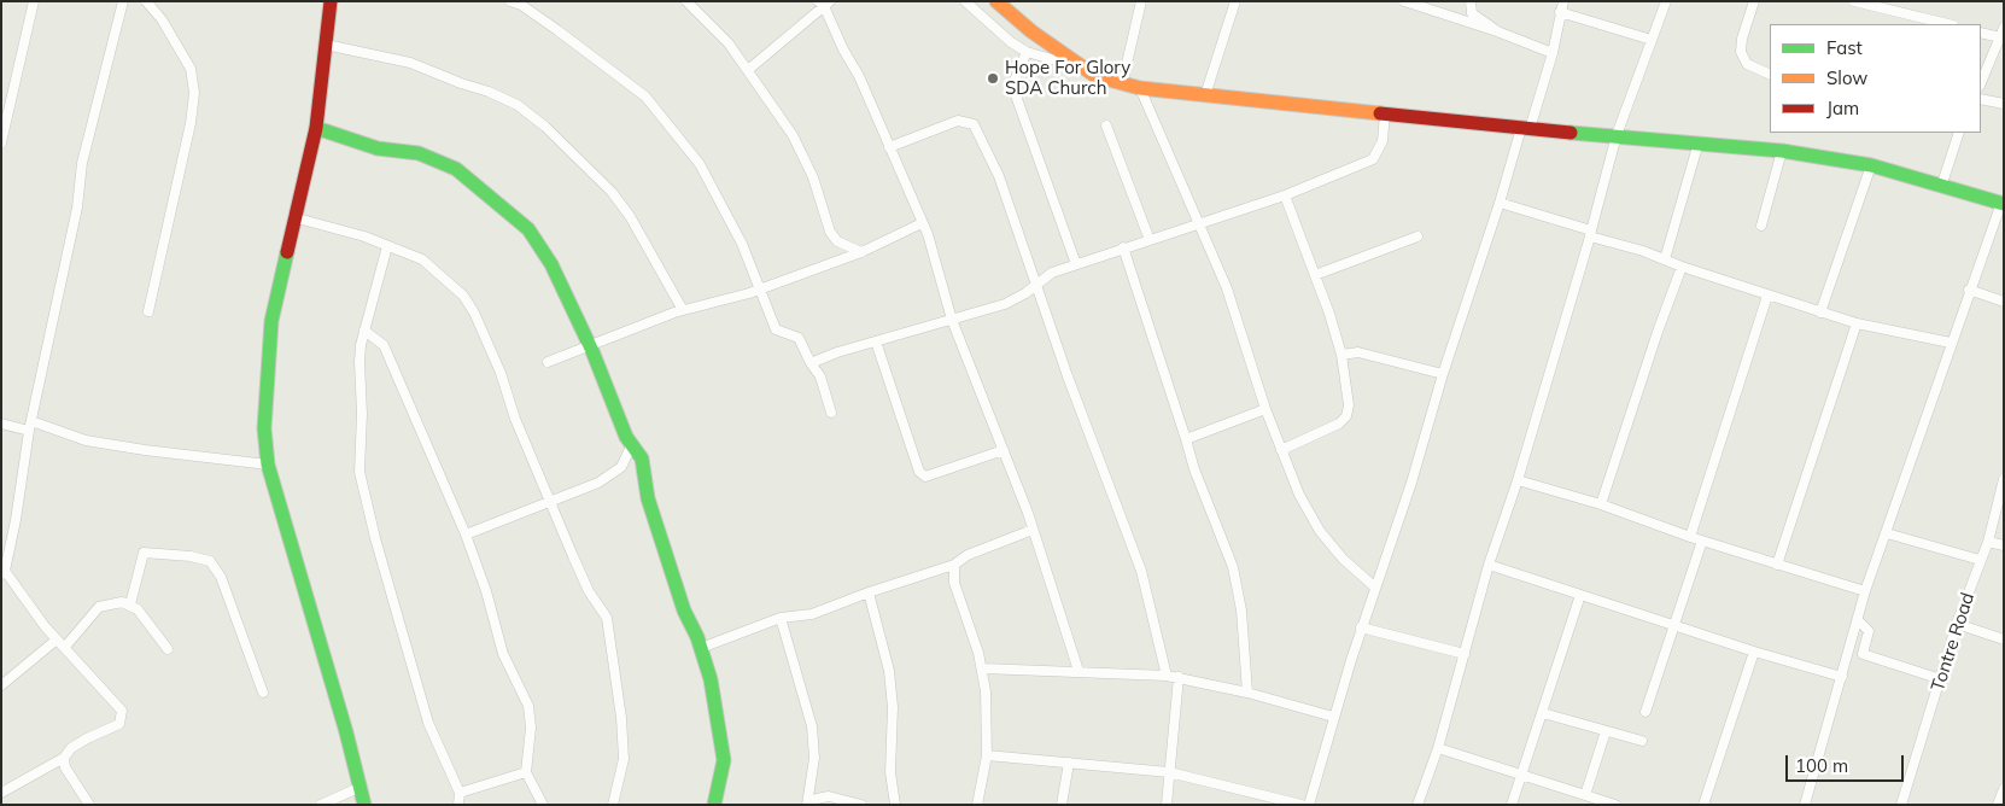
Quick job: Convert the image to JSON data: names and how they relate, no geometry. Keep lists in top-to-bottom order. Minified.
{"streets":{"street":["Tontre Road"]},"places":["Hope For Glory SDA Church"],"legend":["Fast","Slow","Jam"],"scale_bar":"100 m"}
